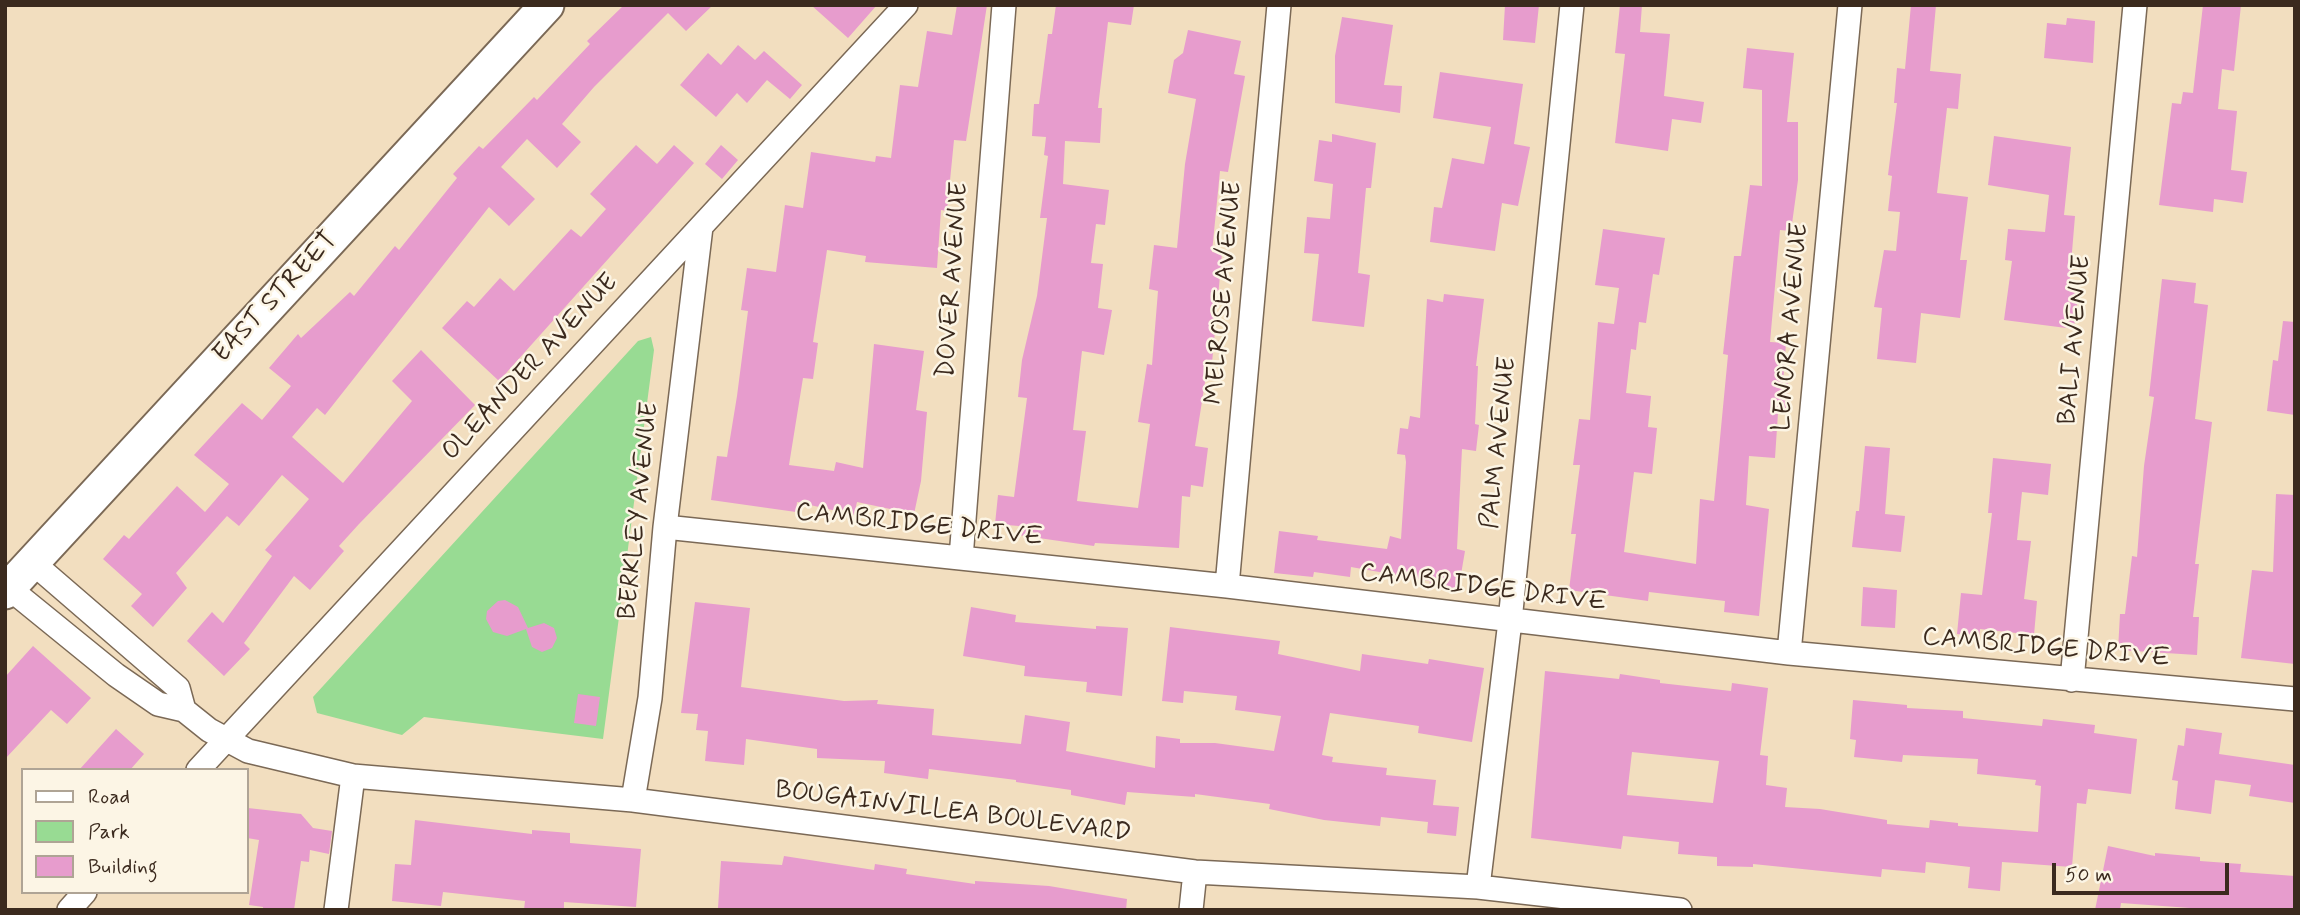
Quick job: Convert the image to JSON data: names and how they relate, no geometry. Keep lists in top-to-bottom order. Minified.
{"streets":{"main road":["EAST STREET"],"street":["DOVER AVENUE","MELROSE AVENUE","LENORA AVENUE","BALI AVENUE","OLEANDER AVENUE","PALM AVENUE","BERKLEY AVENUE","CAMBRIDGE DRIVE","BOUGAINVILLEA BOULEVARD"]},"crossings":[["DOVER AVENUE","CAMBRIDGE DRIVE"],["MELROSE AVENUE","CAMBRIDGE DRIVE"],["LENORA AVENUE","CAMBRIDGE DRIVE"],["BALI AVENUE","CAMBRIDGE DRIVE"],["OLEANDER AVENUE","BERKLEY AVENUE"],["OLEANDER AVENUE","BOUGAINVILLEA BOULEVARD"],["PALM AVENUE","CAMBRIDGE DRIVE"],["PALM AVENUE","BOUGAINVILLEA BOULEVARD"],["BERKLEY AVENUE","CAMBRIDGE DRIVE"],["BERKLEY AVENUE","BOUGAINVILLEA BOULEVARD"]],"legend":["Road","Park","Building"],"scale_bar":"50 m"}
